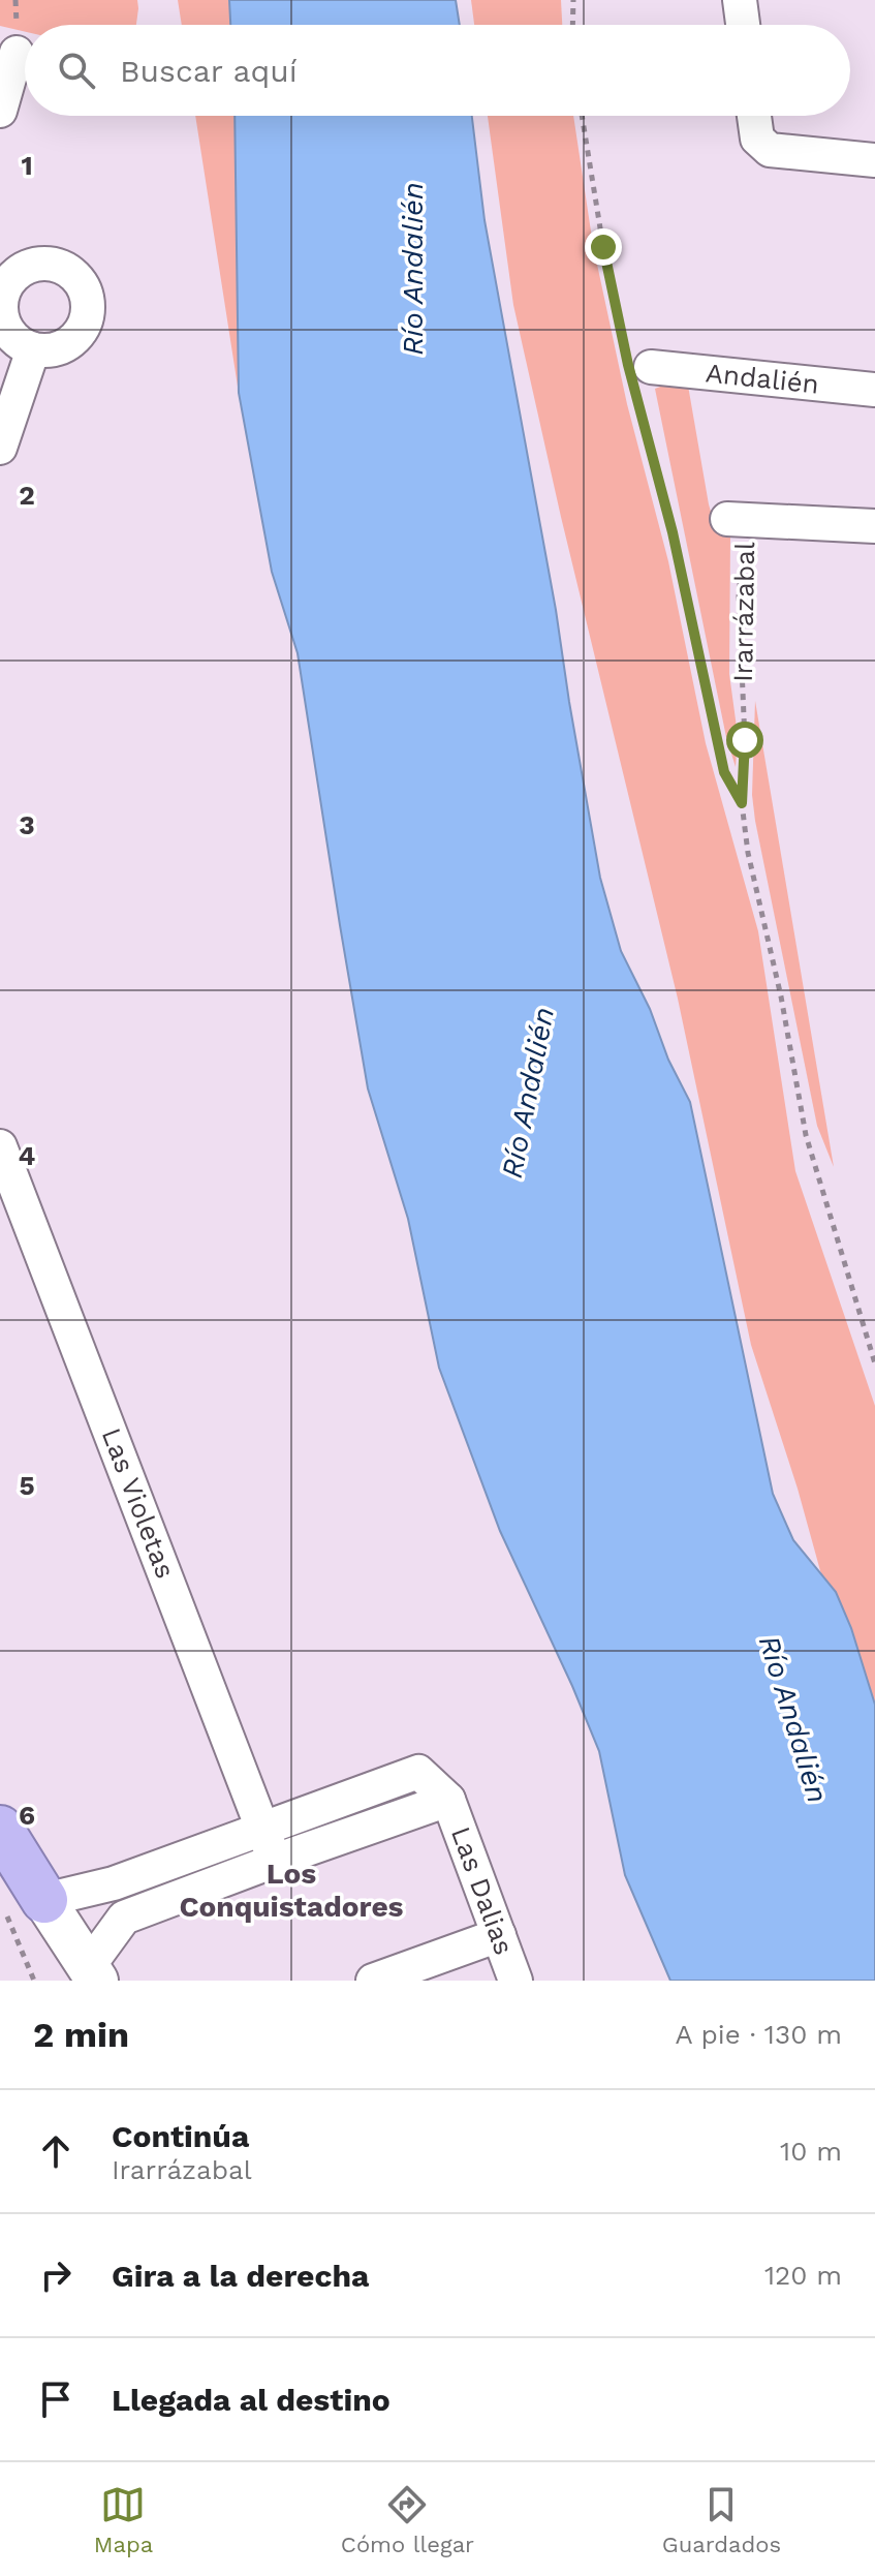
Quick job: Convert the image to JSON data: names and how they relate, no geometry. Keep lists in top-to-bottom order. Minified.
{"streets":{"street":["Andalién","Las Violetas","Las Dalias"],"path":["Irarrázabal"]},"districts":["Los Conquistadores"],"water":["Río Andalién"],"page":{"search":"Buscar aquí","heading":["2 min","A pie · 130 m"],"list":[["Continúa","Irarrázabal","10 m"],["Gira a la derecha","120 m"],"Llegada al destino"],"nav":["Mapa","Cómo llegar","Guardados"]},"grid":{"rows":["1","2","3","4","5","6"]}}
